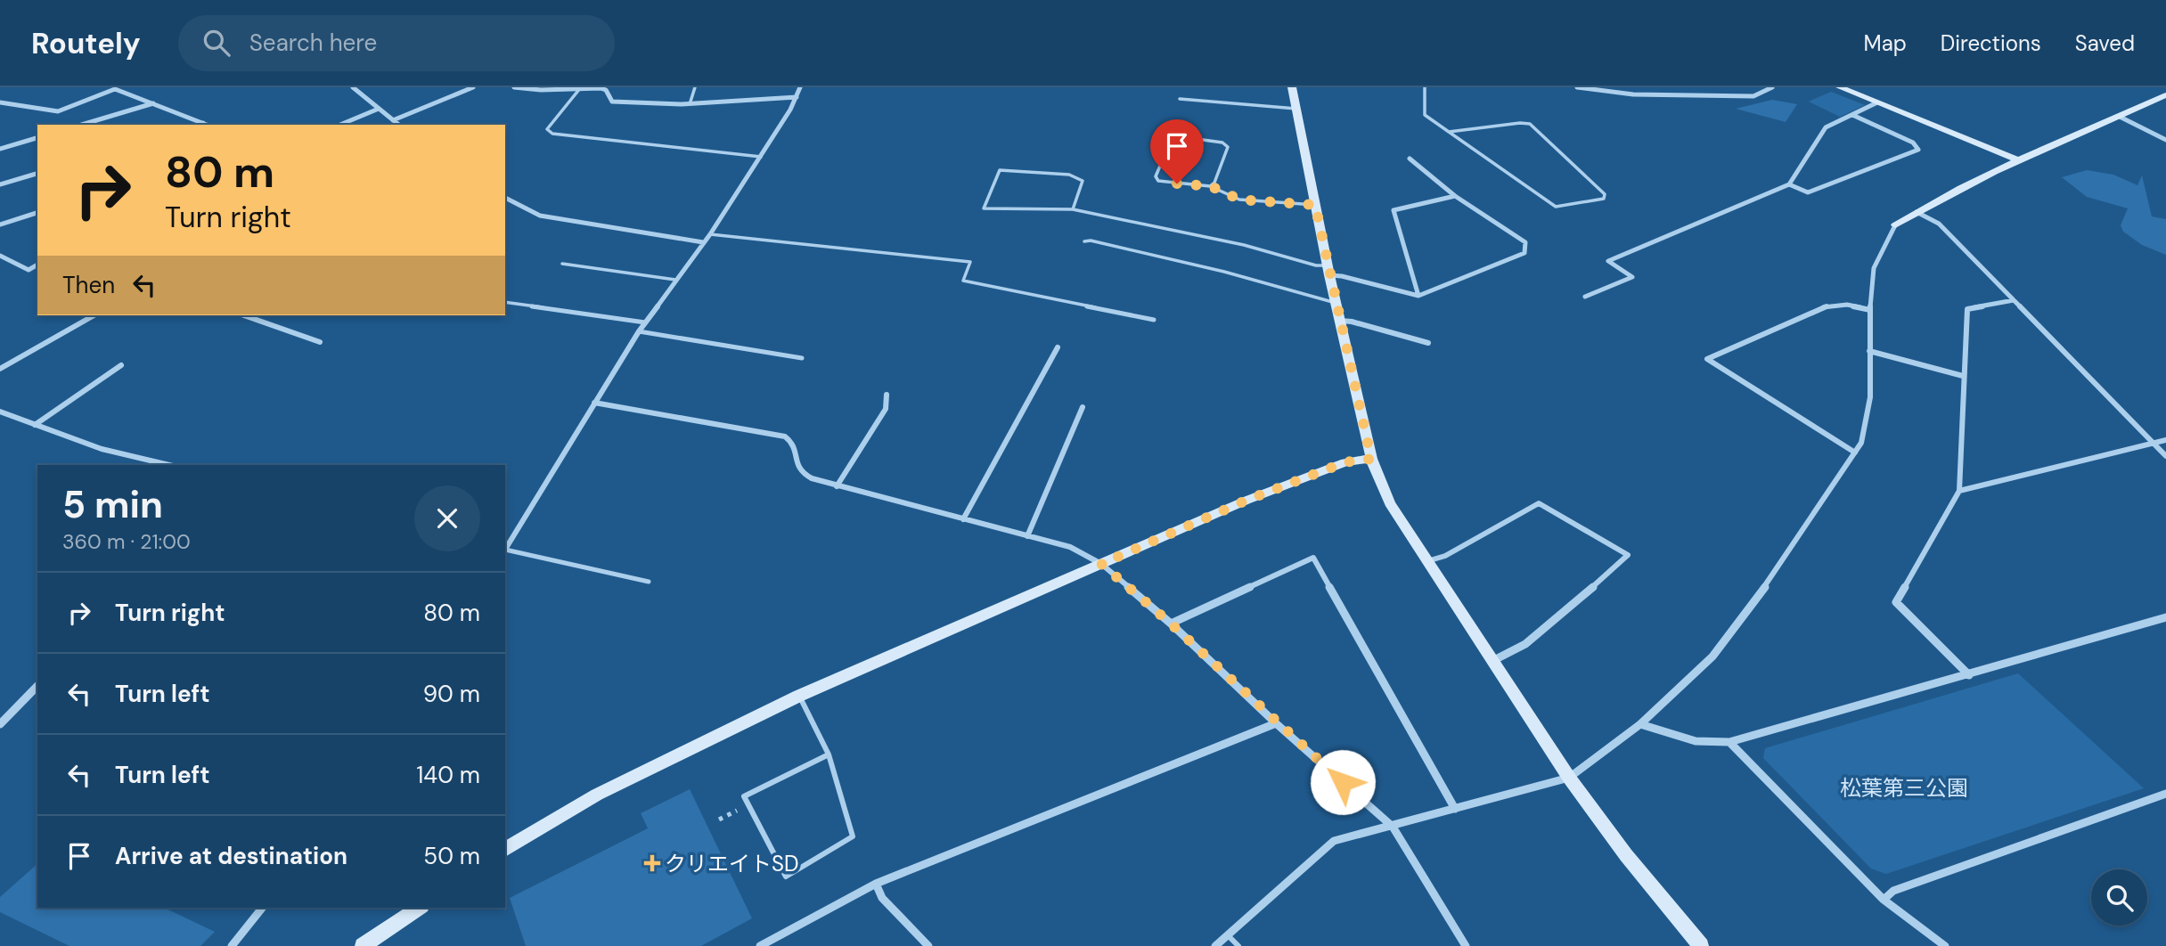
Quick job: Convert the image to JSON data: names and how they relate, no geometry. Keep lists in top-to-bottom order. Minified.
{"parks":["松葉第三公園"],"places":{"health":["クリエイトSD"]},"page":{"header":"Routely","search":"Search here","nav":["Map","Directions","Saved"],"turn":["80 m","Turn right"],"then":"Then","heading":["5 min","360 m · 21:00"],"list":[{"name":"Turn right","value":"80 m"},{"name":"Turn left","value":"90 m"},{"name":"Turn left","value":"140 m"},{"name":"Arrive at destination","value":"50 m"}]}}
